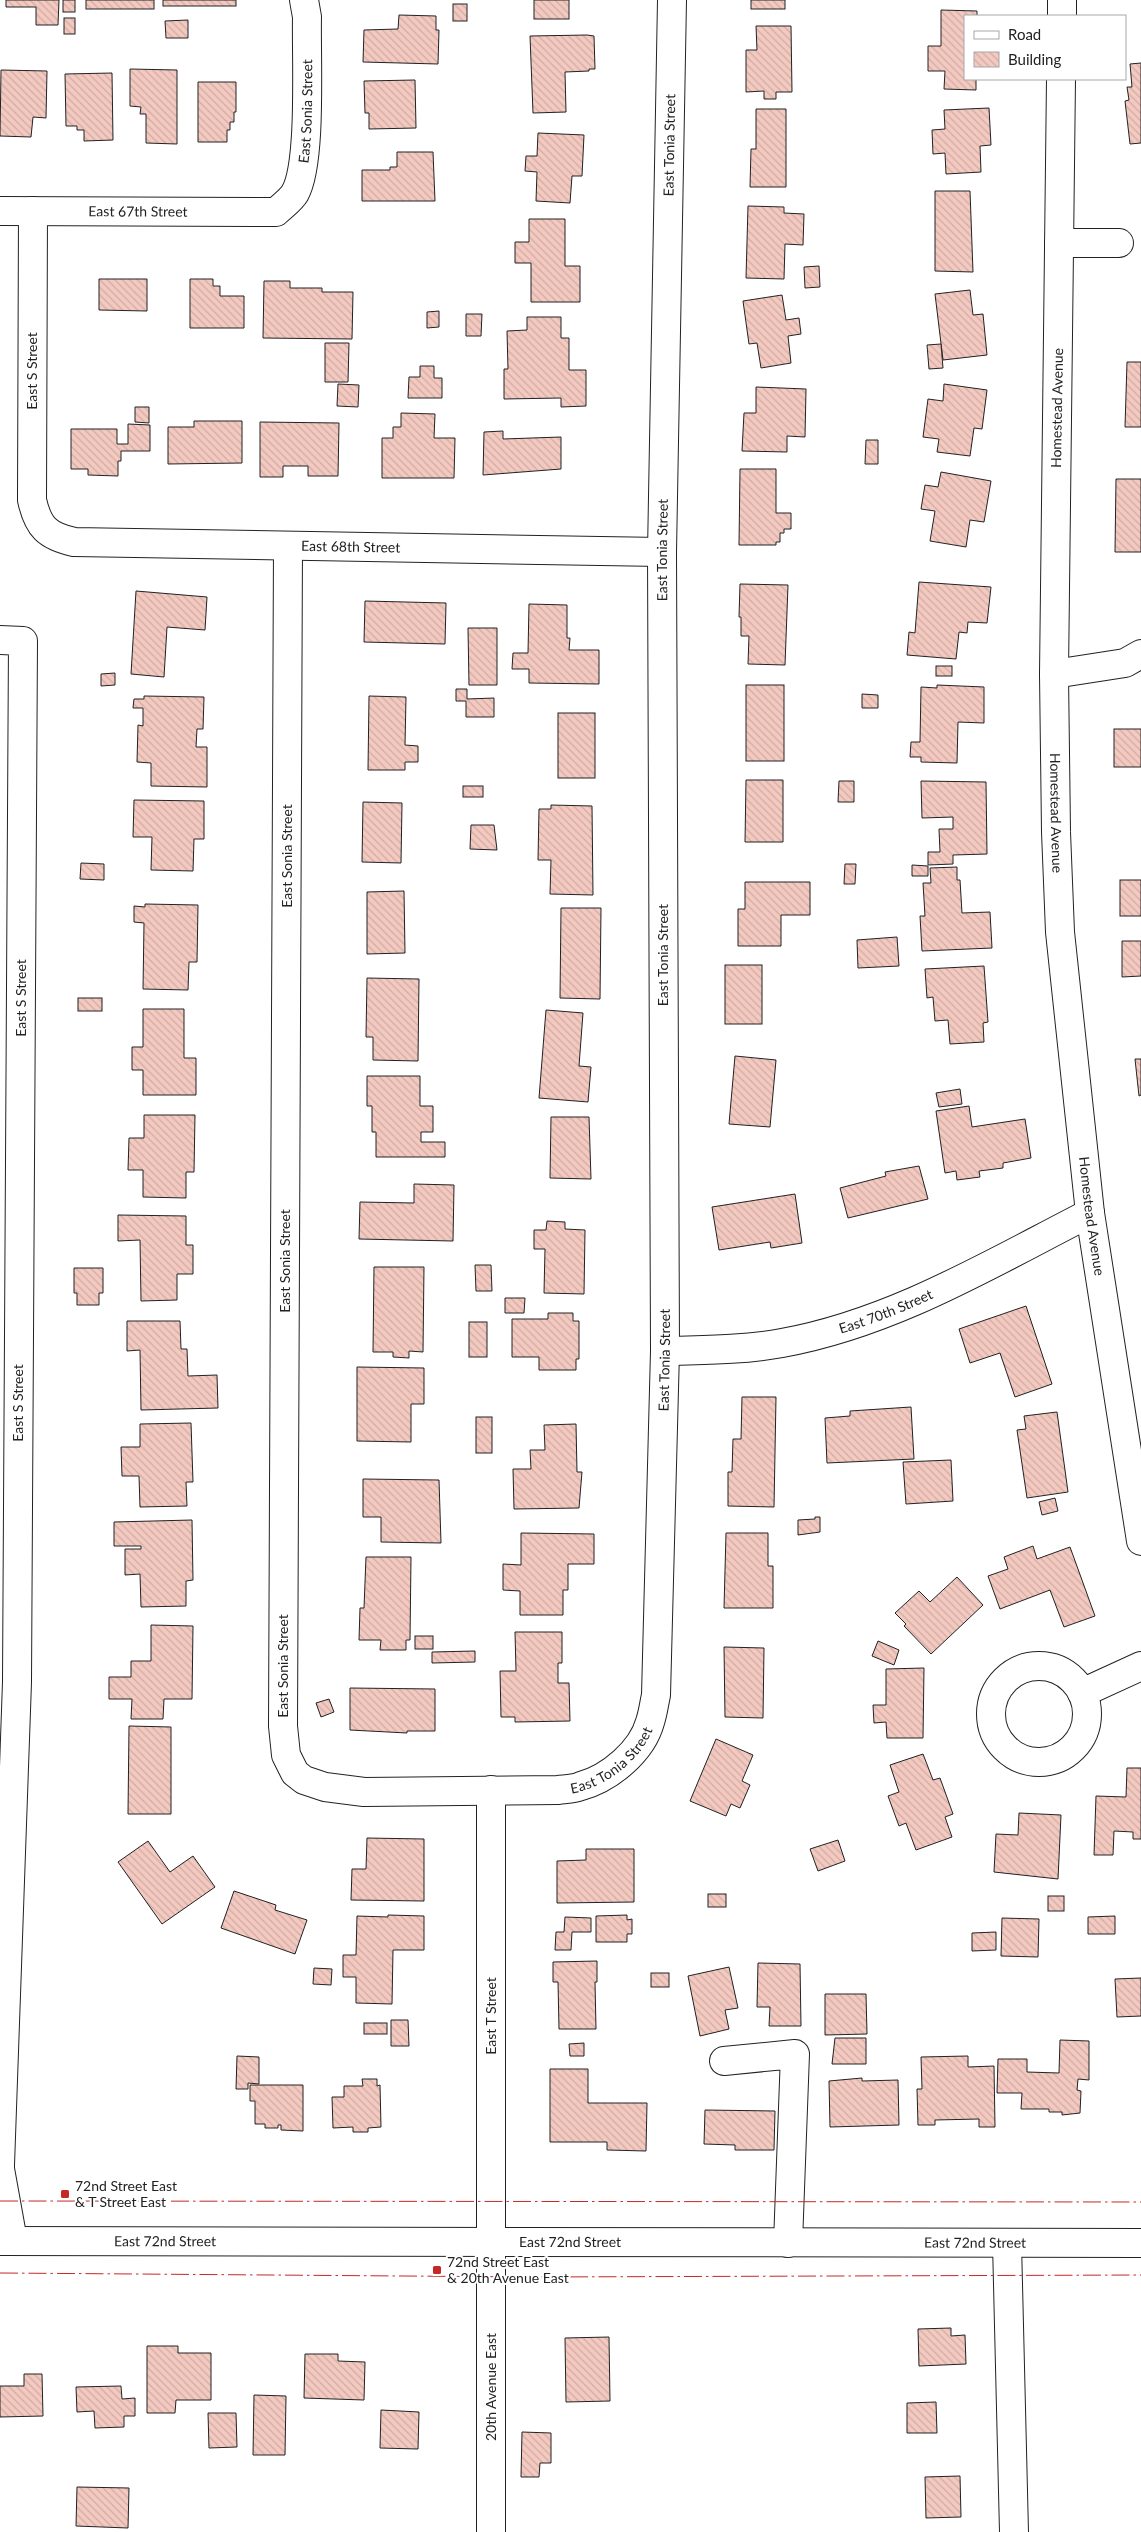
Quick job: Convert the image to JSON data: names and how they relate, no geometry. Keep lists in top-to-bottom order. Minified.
{"streets":{"street":["East Sonia Street","East Tonia Street","East 67th Street","East S Street","Homestead Avenue","East 68th Street","East 70th Street","East T Street","East 72nd Street","20th Avenue East"]},"crossings":[["East Sonia Street","East Tonia Street"],["East Sonia Street","East 67th Street"],["East Sonia Street","East 68th Street"],["East Sonia Street","East T Street"],["East Tonia Street","East 68th Street"],["East Tonia Street","East 70th Street"],["East Tonia Street","East T Street"],["East 67th Street","East S Street"],["East S Street","East 68th Street"],["Homestead Avenue","East 70th Street"],["East T Street","East 72nd Street"],["East T Street","20th Avenue East"],["East 72nd Street","20th Avenue East"]],"places":{"transit":["72nd Street East & T Street East","72nd Street East & 20th Avenue East"]},"legend":["Road","Building"]}
